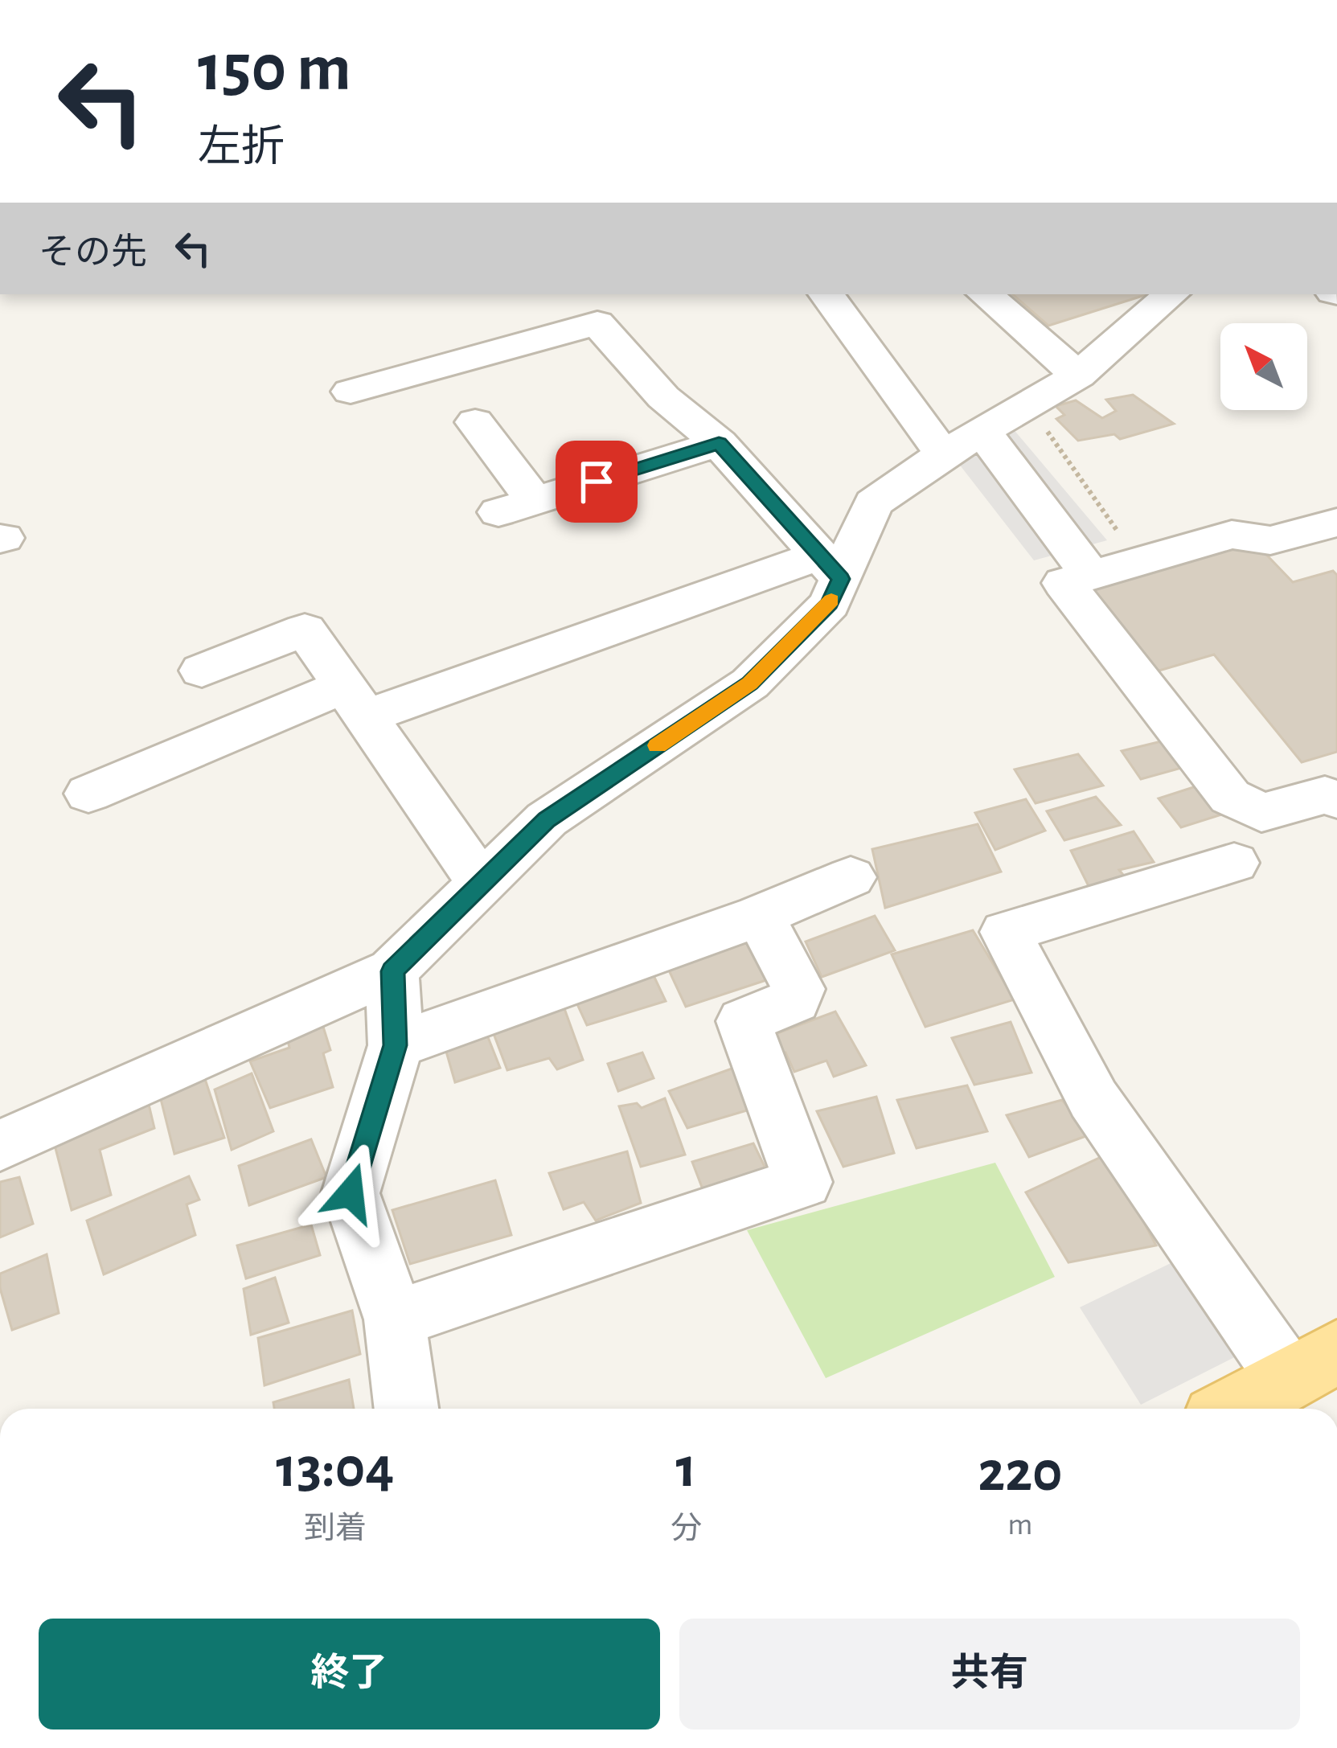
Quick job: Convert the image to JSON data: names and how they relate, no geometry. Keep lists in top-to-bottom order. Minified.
{"north":"top left","page":{"turn":["150 m","左折"],"then":"その先","eta":["13:04","到着","1","分","220","m"],"buttons":["終了","共有"]}}
